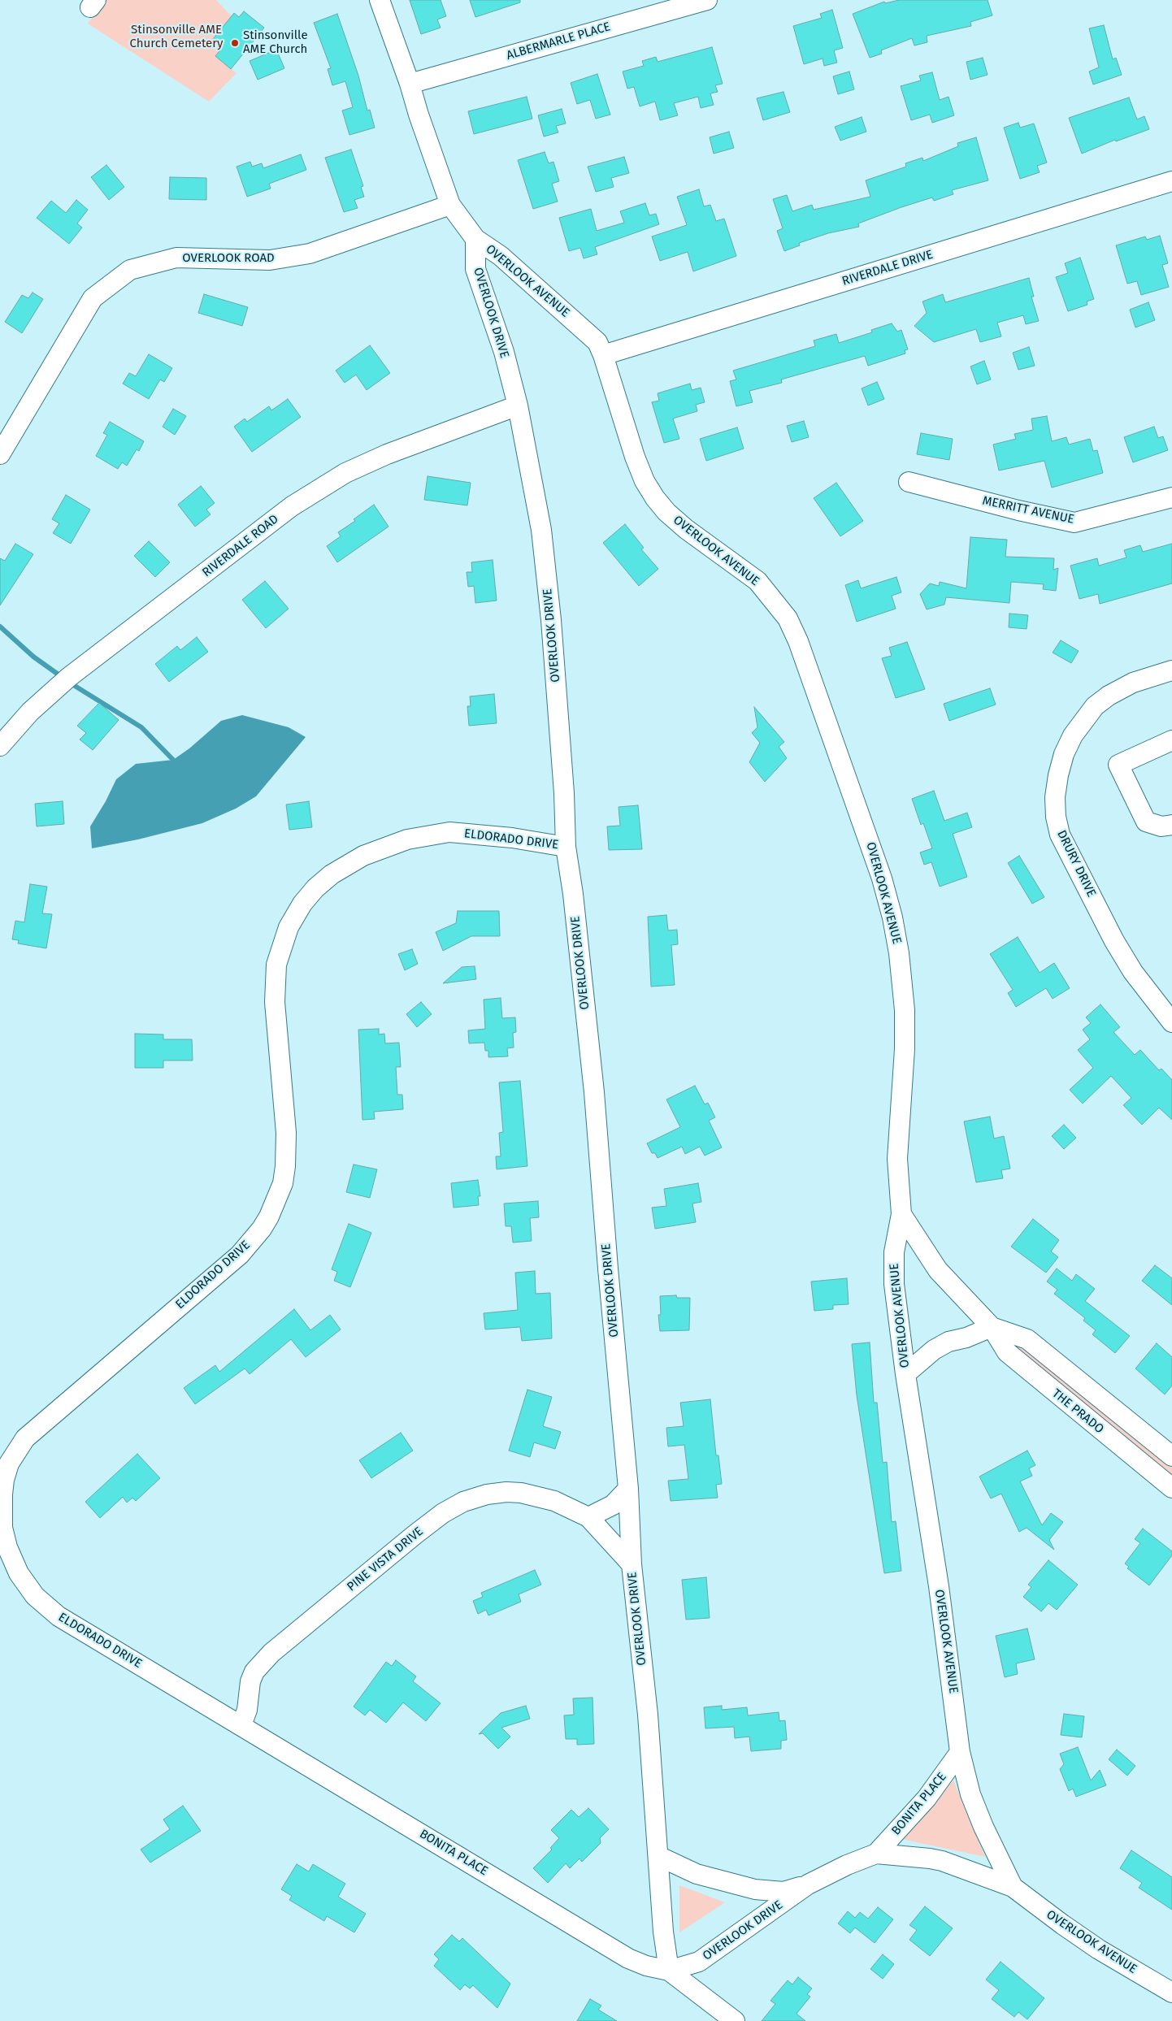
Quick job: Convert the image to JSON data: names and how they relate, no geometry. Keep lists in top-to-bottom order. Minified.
{"streets":{"street":["ALBERMARLE PLACE","OVERLOOK ROAD","RIVERDALE DRIVE","OVERLOOK AVENUE","OVERLOOK DRIVE","MERRITT AVENUE","RIVERDALE ROAD","ELDORADO DRIVE","DRURY DRIVE","THE PRADO","PINE VISTA DRIVE","BONITA PLACE"]},"crossings":[["ALBERMARLE PLACE","OVERLOOK AVENUE"],["OVERLOOK ROAD","OVERLOOK AVENUE"],["RIVERDALE DRIVE","OVERLOOK AVENUE"],["OVERLOOK AVENUE","OVERLOOK DRIVE"],["OVERLOOK AVENUE","THE PRADO"],["OVERLOOK AVENUE","BONITA PLACE"],["OVERLOOK DRIVE","RIVERDALE ROAD"],["OVERLOOK DRIVE","ELDORADO DRIVE"],["OVERLOOK DRIVE","PINE VISTA DRIVE"],["OVERLOOK DRIVE","BONITA PLACE"],["ELDORADO DRIVE","PINE VISTA DRIVE"],["ELDORADO DRIVE","BONITA PLACE"],["PINE VISTA DRIVE","BONITA PLACE"]],"parks":["Stinsonville AME Church Cemetery"],"places":["Stinsonville AME Church"]}
